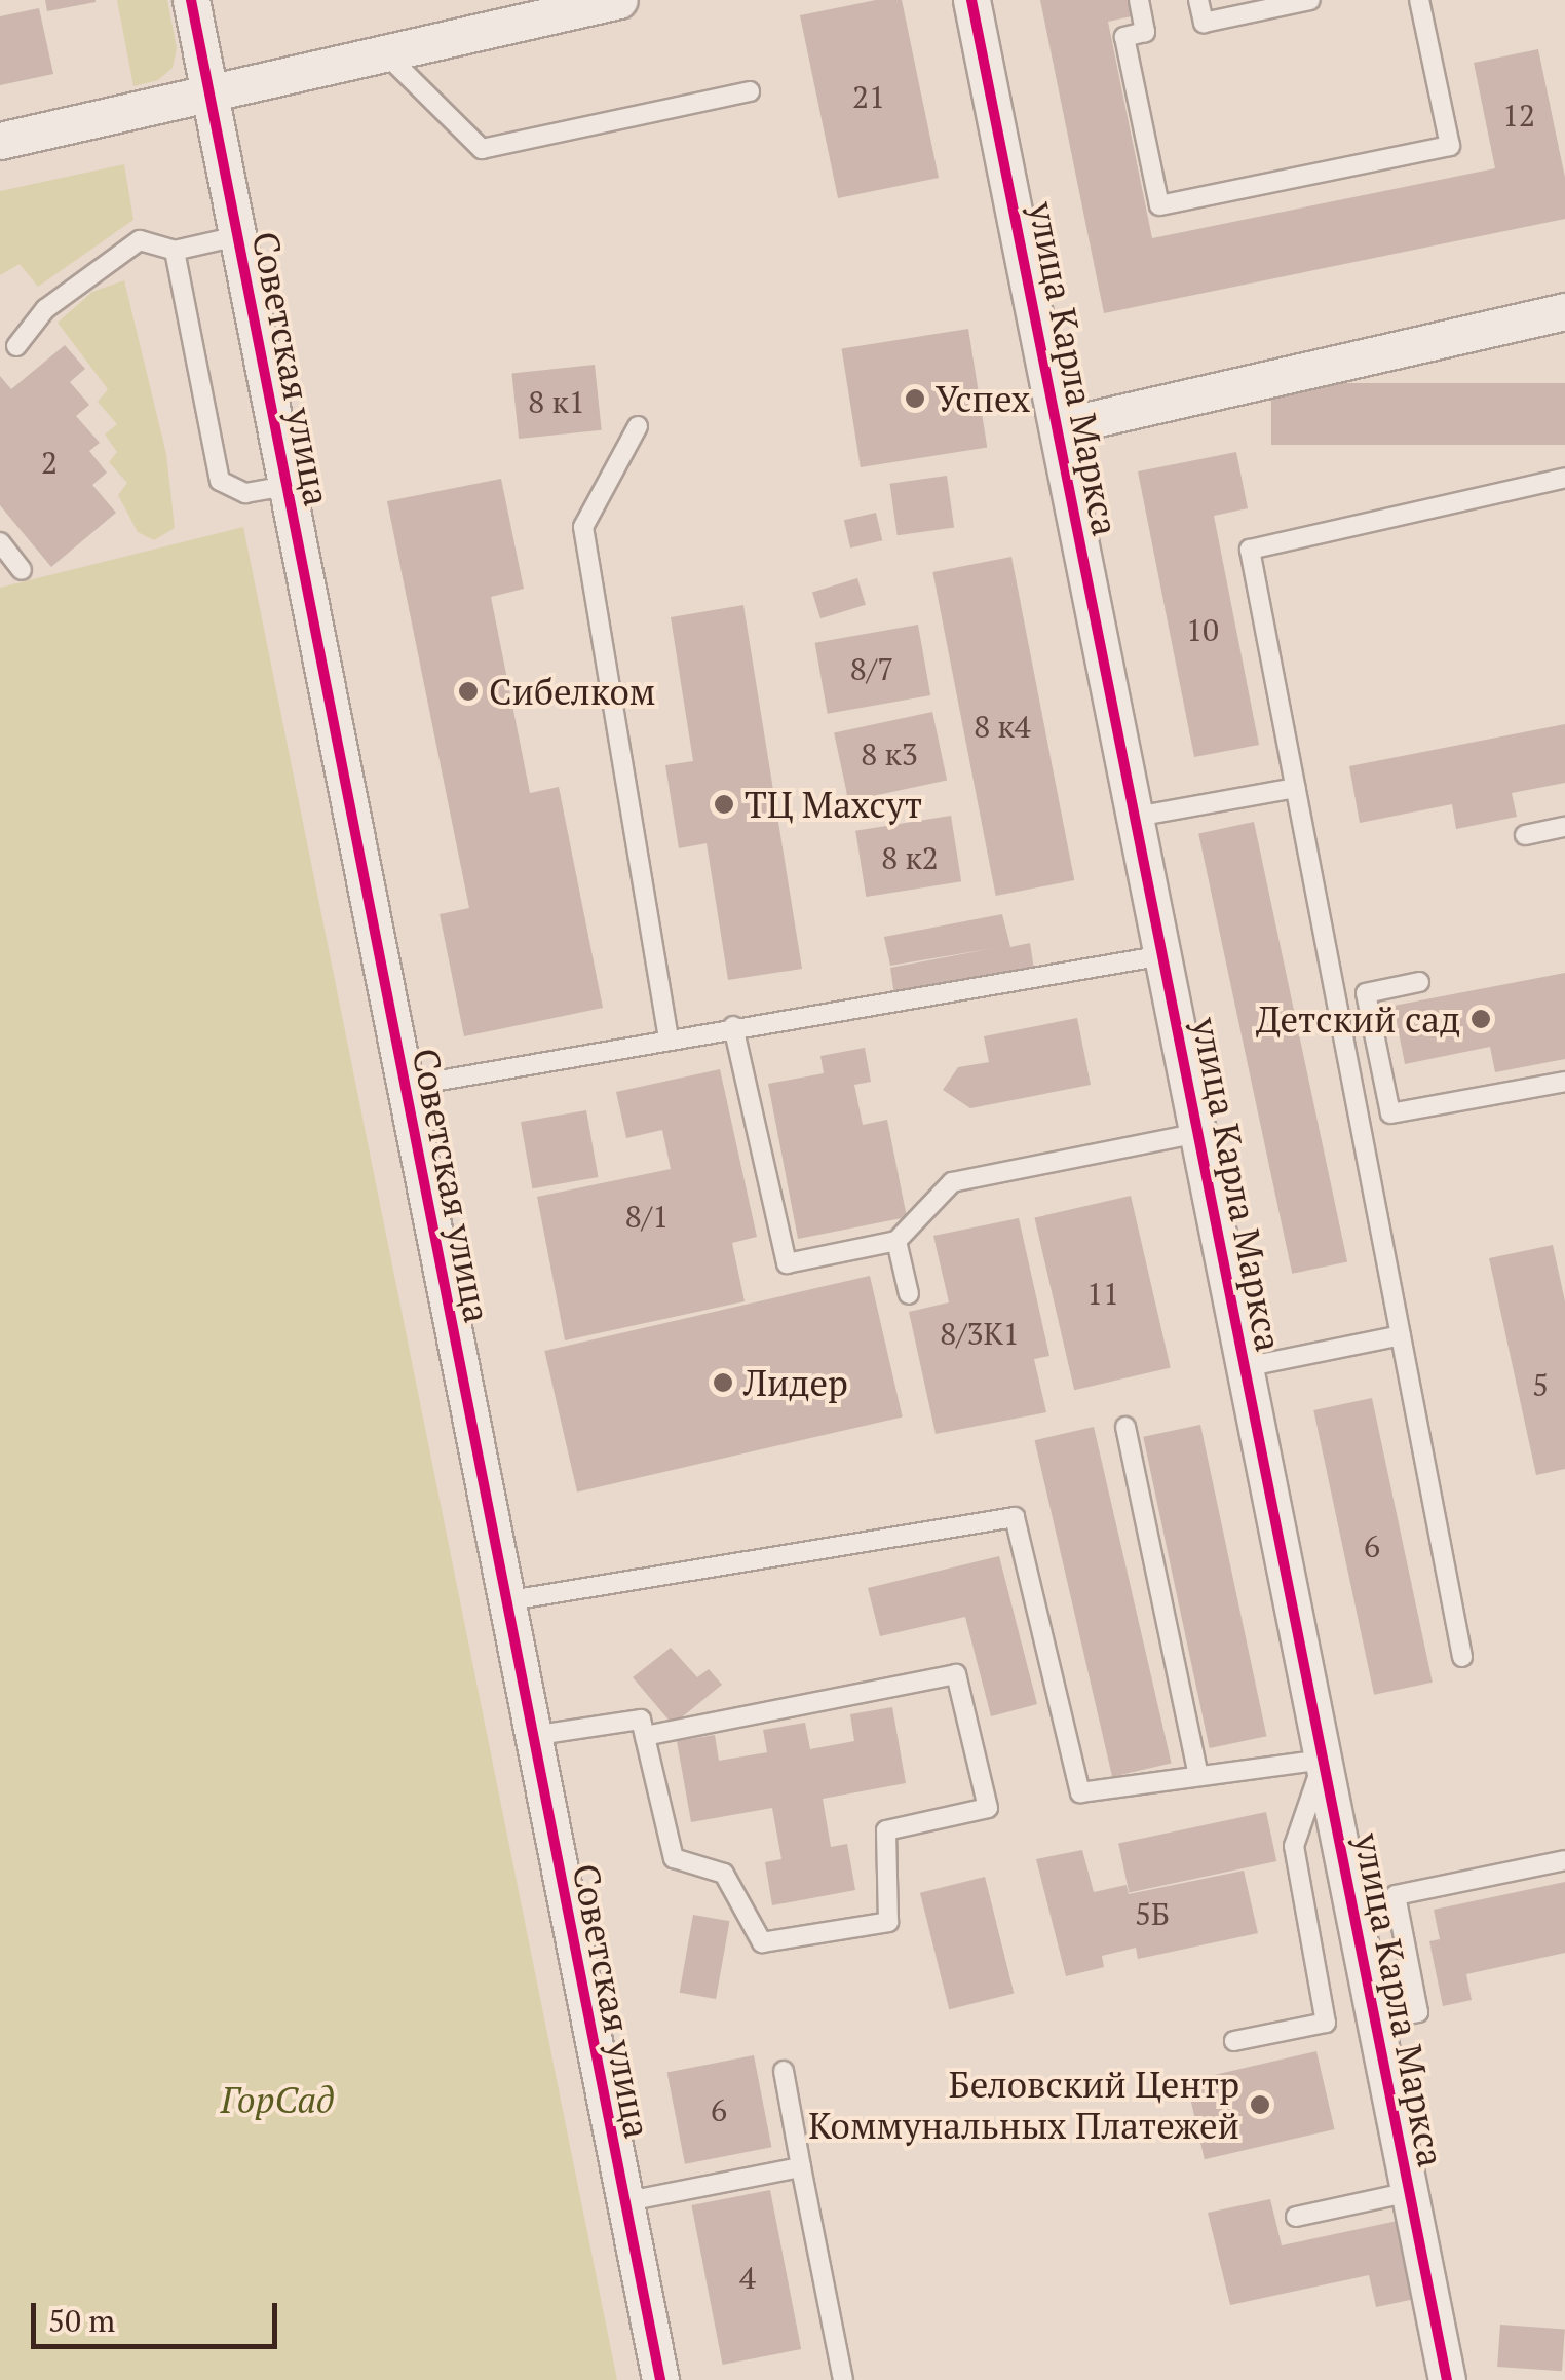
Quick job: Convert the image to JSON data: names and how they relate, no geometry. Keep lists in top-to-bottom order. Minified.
{"streets":{"street":["Советская улица","улица Карла Маркса"]},"parks":["ГорСад"],"places":["Успех","Сибелком","ТЦ Махсут","Детский сад","Лидер","Беловский Центр Коммунальных Платежей"],"house_numbers":["21","12","8 к1","2","10","8/7","8 к4","8 к3","8 к2","8/1","11","8/3К1","5","6","5Б","6","4"],"scale_bar":"50 m"}
